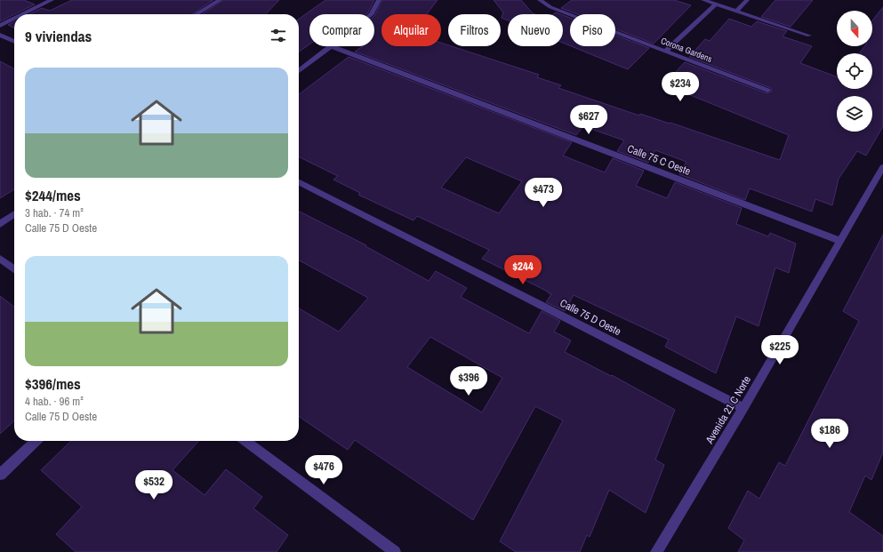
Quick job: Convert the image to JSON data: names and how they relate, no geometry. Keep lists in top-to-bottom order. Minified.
{"streets":{"street":["Corona Gardens","Calle 75 C Oeste","Calle 75 D Oeste","Avenida 21 C Norte"]},"crossings":[["Calle 75 C Oeste","Avenida 21 C Norte"],["Calle 75 D Oeste","Avenida 21 C Norte"]],"north":"bottom","page":{"chip":["Comprar","Alquilar","Filtros","Nuevo","Piso"],"heading":"9 viviendas","list":[{"name":"$244/mes","note":"3 hab. · 74 m² · Calle 75 D Oeste"},{"name":"$396/mes","note":"4 hab. · 96 m² · Calle 75 D Oeste"}],"price":["$234","$627","$473","$244","$225","$396","$186","$476","$532"]}}
